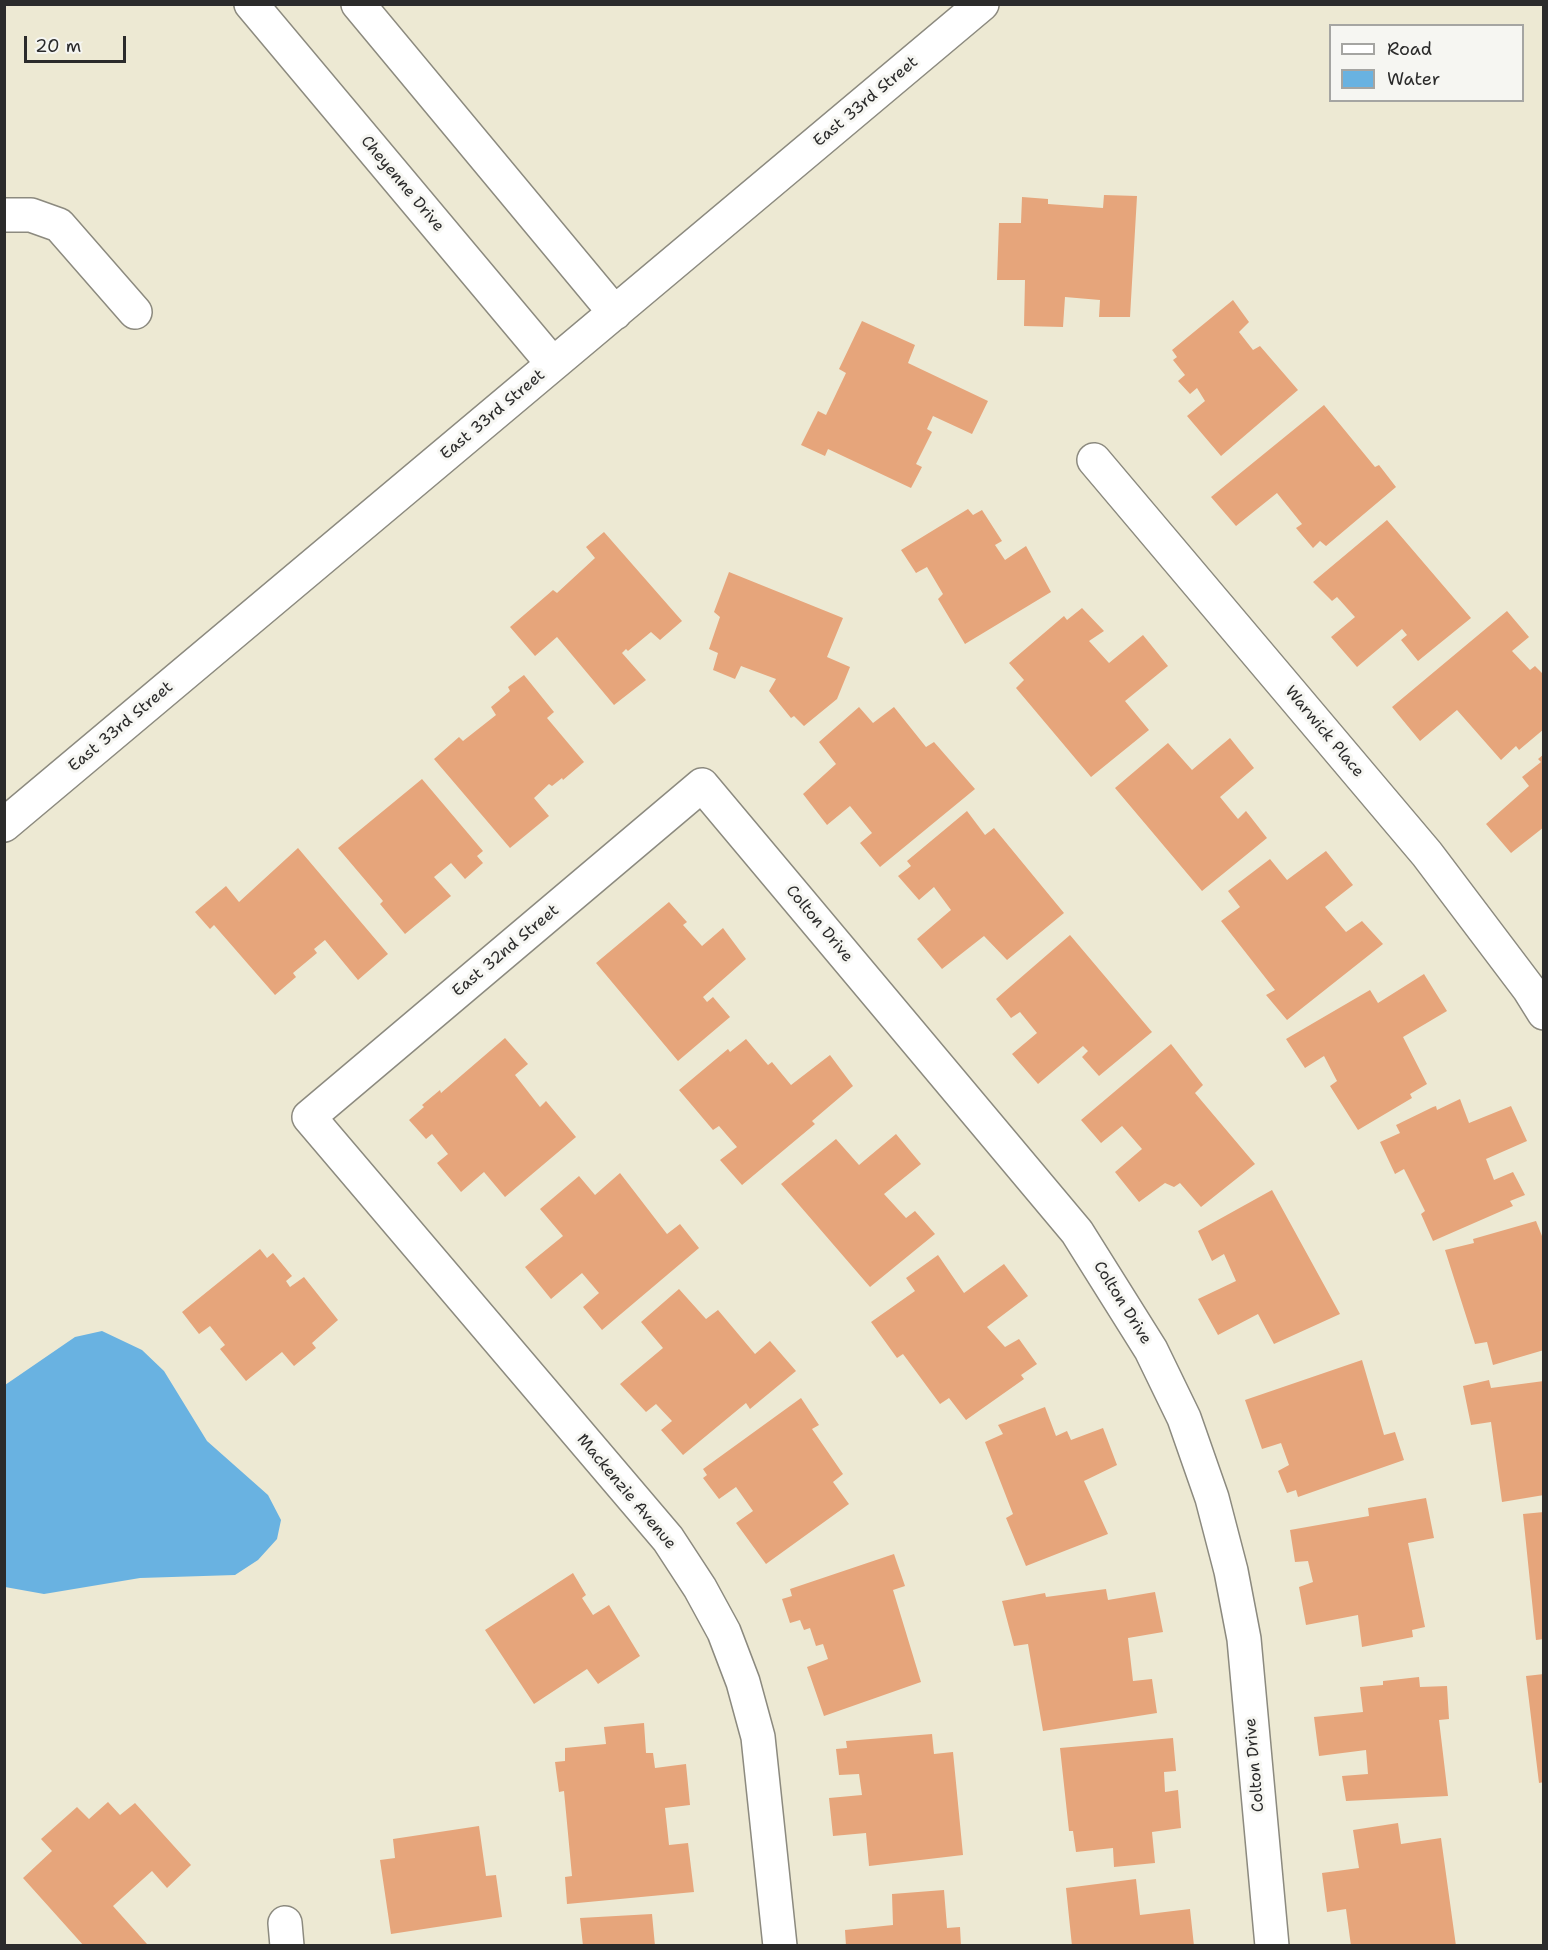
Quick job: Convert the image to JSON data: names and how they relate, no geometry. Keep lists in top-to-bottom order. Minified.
{"streets":{"street":["East 33rd Street","Cheyenne Drive","Warwick Place","Colton Drive","East 32nd Street","Mackenzie Avenue"]},"crossings":[["East 33rd Street","Cheyenne Drive"],["Colton Drive","East 32nd Street"],["East 32nd Street","Mackenzie Avenue"]],"legend":["Road","Water"],"scale_bar":"20 m"}
